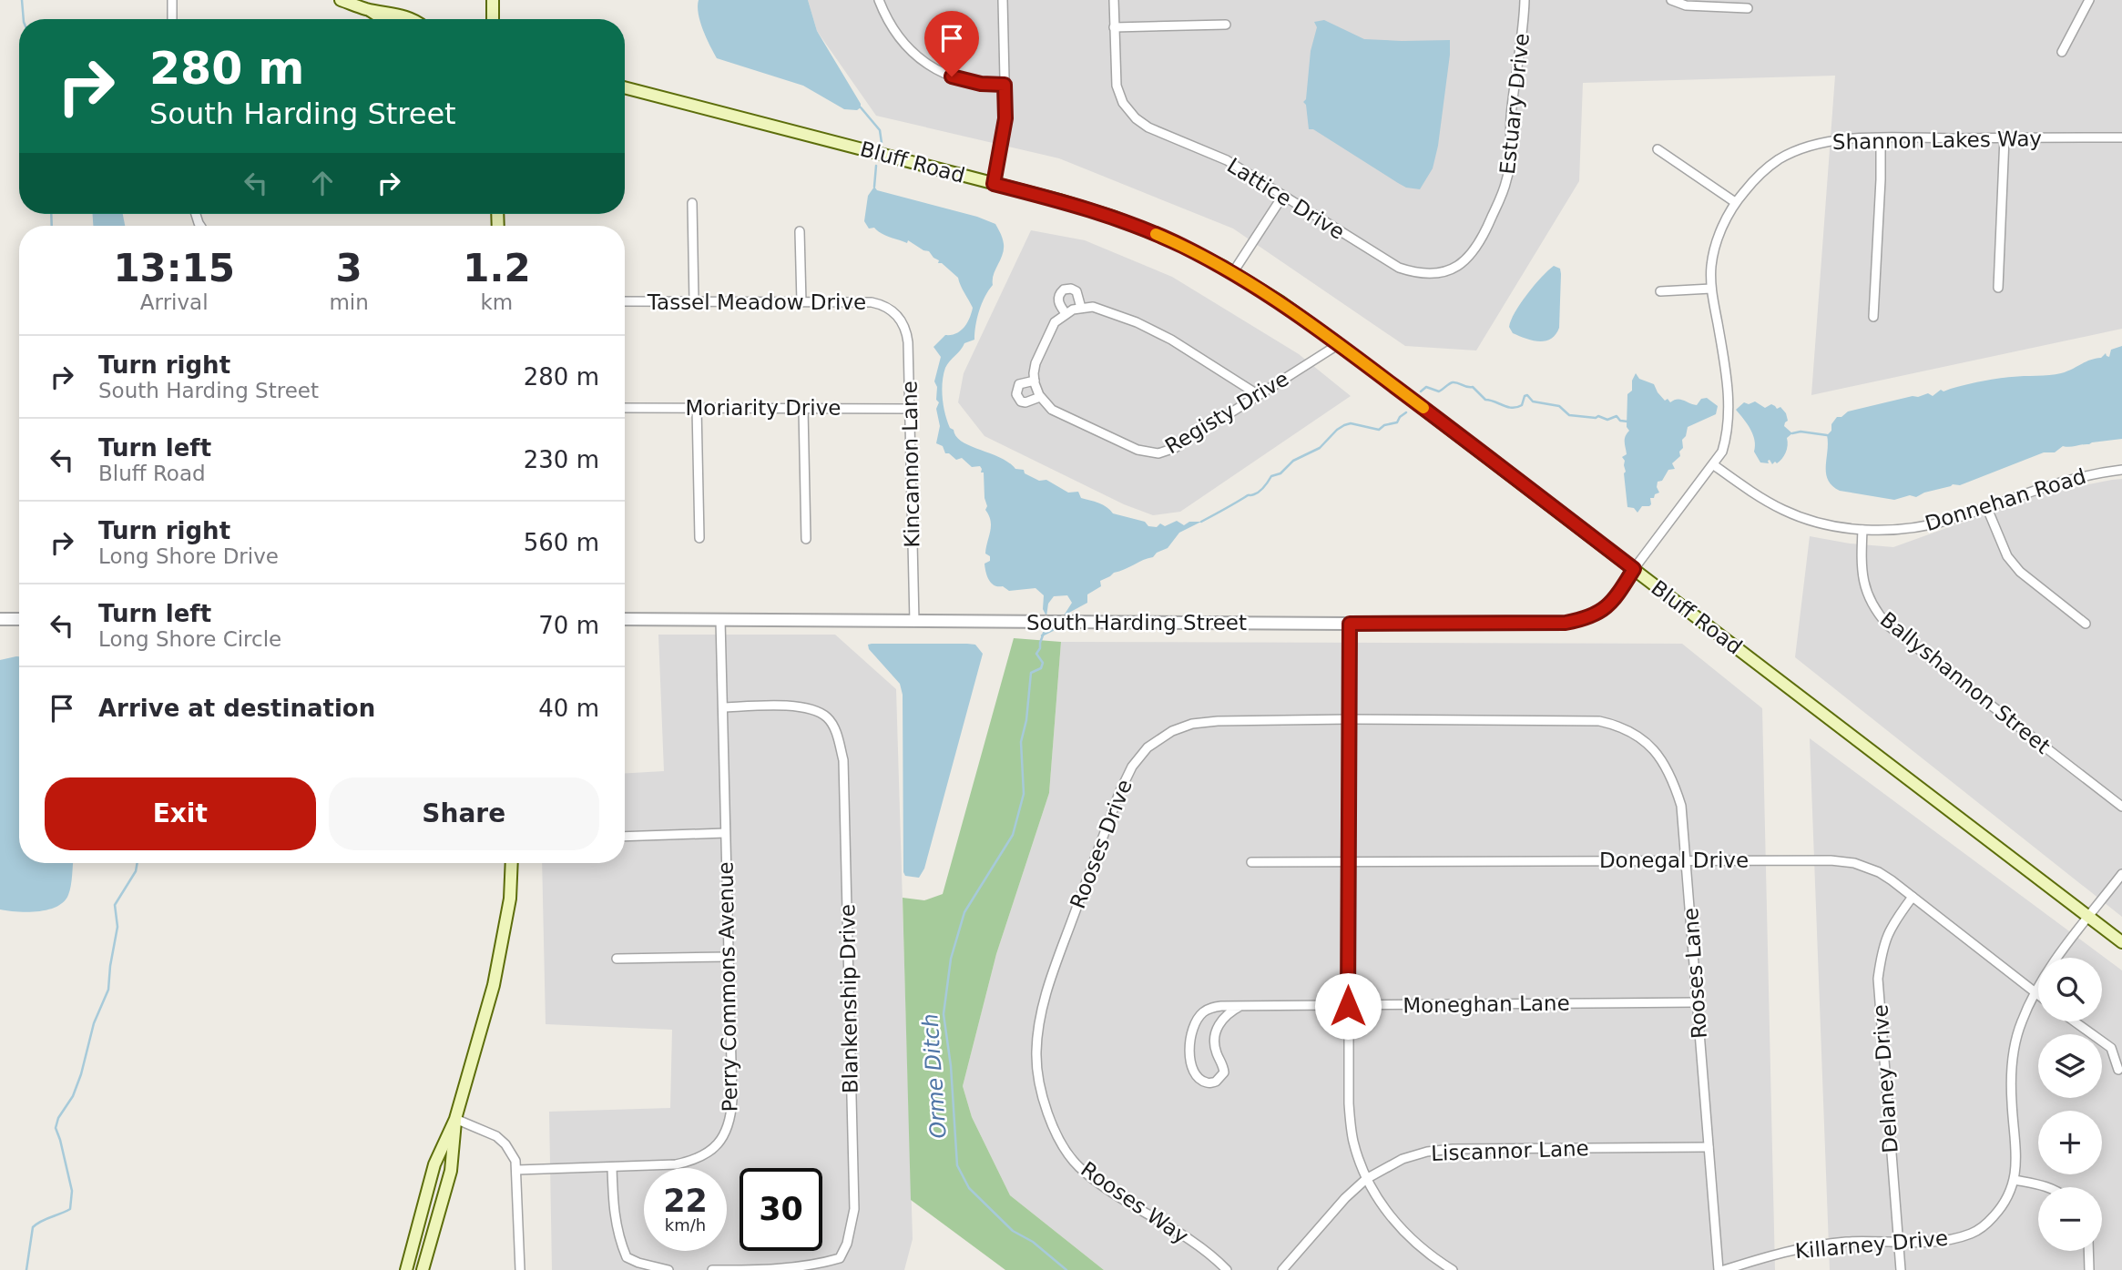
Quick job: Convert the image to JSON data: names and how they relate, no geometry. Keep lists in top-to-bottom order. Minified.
{"streets":{"main road":["Bluff Road"],"street":["Estuary Drive","Shannon Lakes Way","Lattice Drive","Tassel Meadow Drive","Moriarity Drive","Registy Drive","Kincannon Lane","Donnehan Road","South Harding Street","Ballyshannon Street","Rooses Drive","Donegal Drive","Rooses Lane","Perry Commons Avenue","Blankenship Drive","Moneghan Lane","Delaney Drive","Liscannor Lane","Rooses Way","Killarney Drive"]},"crossings":[["Estuary Drive","Lattice Drive"],["Shannon Lakes Way","Bluff Road"],["Shannon Lakes Way","Donnehan Road"],["Shannon Lakes Way","South Harding Street"],["Bluff Road","Registy Drive"],["Bluff Road","South Harding Street"],["Bluff Road","Killarney Drive"],["Tassel Meadow Drive","Kincannon Lane"],["Moriarity Drive","Kincannon Lane"],["Kincannon Lane","South Harding Street"],["Donnehan Road","Ballyshannon Street"],["South Harding Street","Perry Commons Avenue"],["Rooses Drive","Rooses Lane"],["Rooses Drive","Rooses Way"],["Donegal Drive","Rooses Lane"],["Donegal Drive","Delaney Drive"],["Donegal Drive","Killarney Drive"],["Rooses Lane","Moneghan Lane"],["Rooses Lane","Liscannor Lane"],["Perry Commons Avenue","Blankenship Drive"],["Delaney Drive","Killarney Drive"]],"water":["Orme Ditch"],"page":{"turn":["280 m","South Harding Street"],"eta":["13:15","Arrival","3","min","1.2","km"],"list":[{"name":"Turn right","note":"South Harding Street","value":"280 m"},{"name":"Turn left","note":"Bluff Road","value":"230 m"},{"name":"Turn right","note":"Long Shore Drive","value":"560 m"},{"name":"Turn left","note":"Long Shore Circle","value":"70 m"},{"name":"Arrive at destination","value":"40 m"}],"buttons":["Exit","Share"],"map_buttons":["+","−"],"speed":"22 km/h","limit":"30"}}
